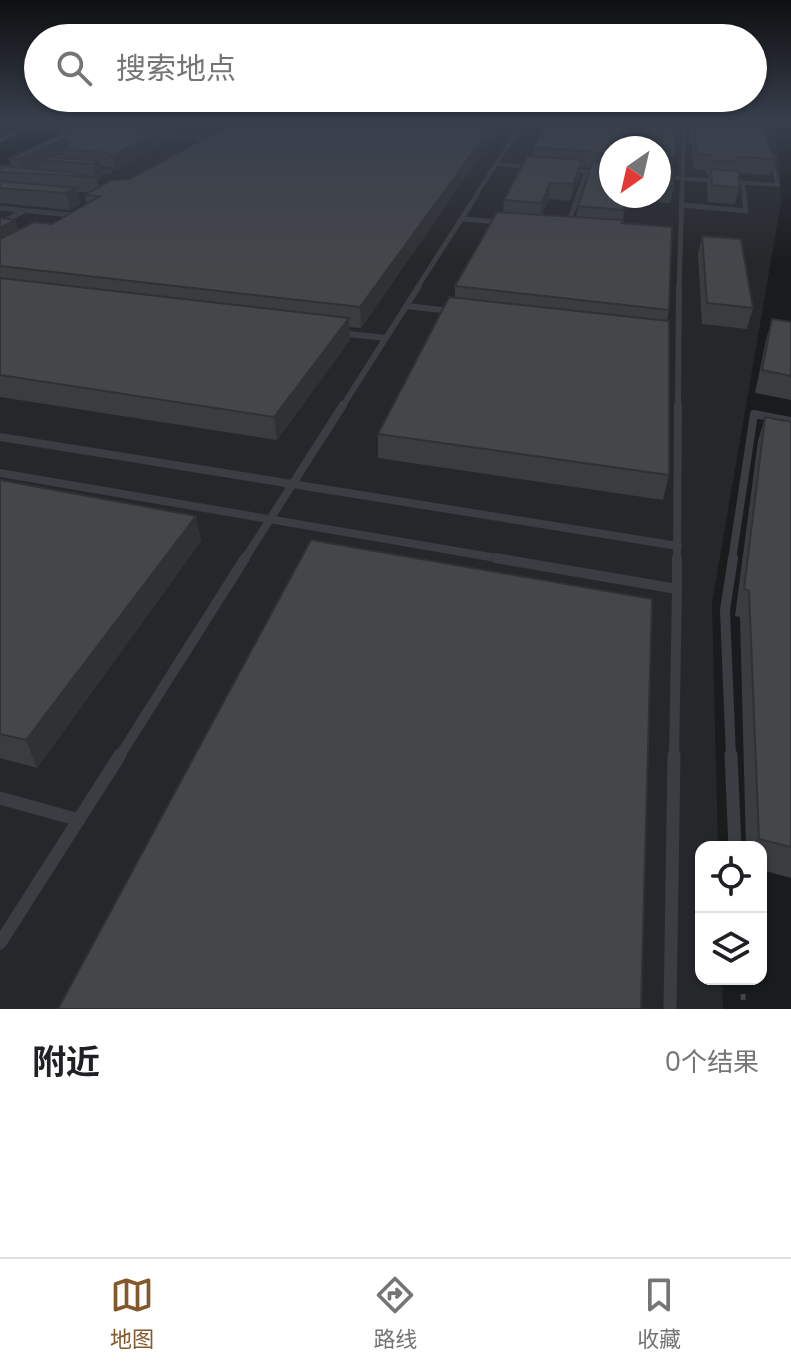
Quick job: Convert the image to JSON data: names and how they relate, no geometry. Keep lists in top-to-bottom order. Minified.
{"north":"bottom left","page":{"search":"搜索地点","heading":["附近","0个结果"],"nav":["地图","路线","收藏"]}}
